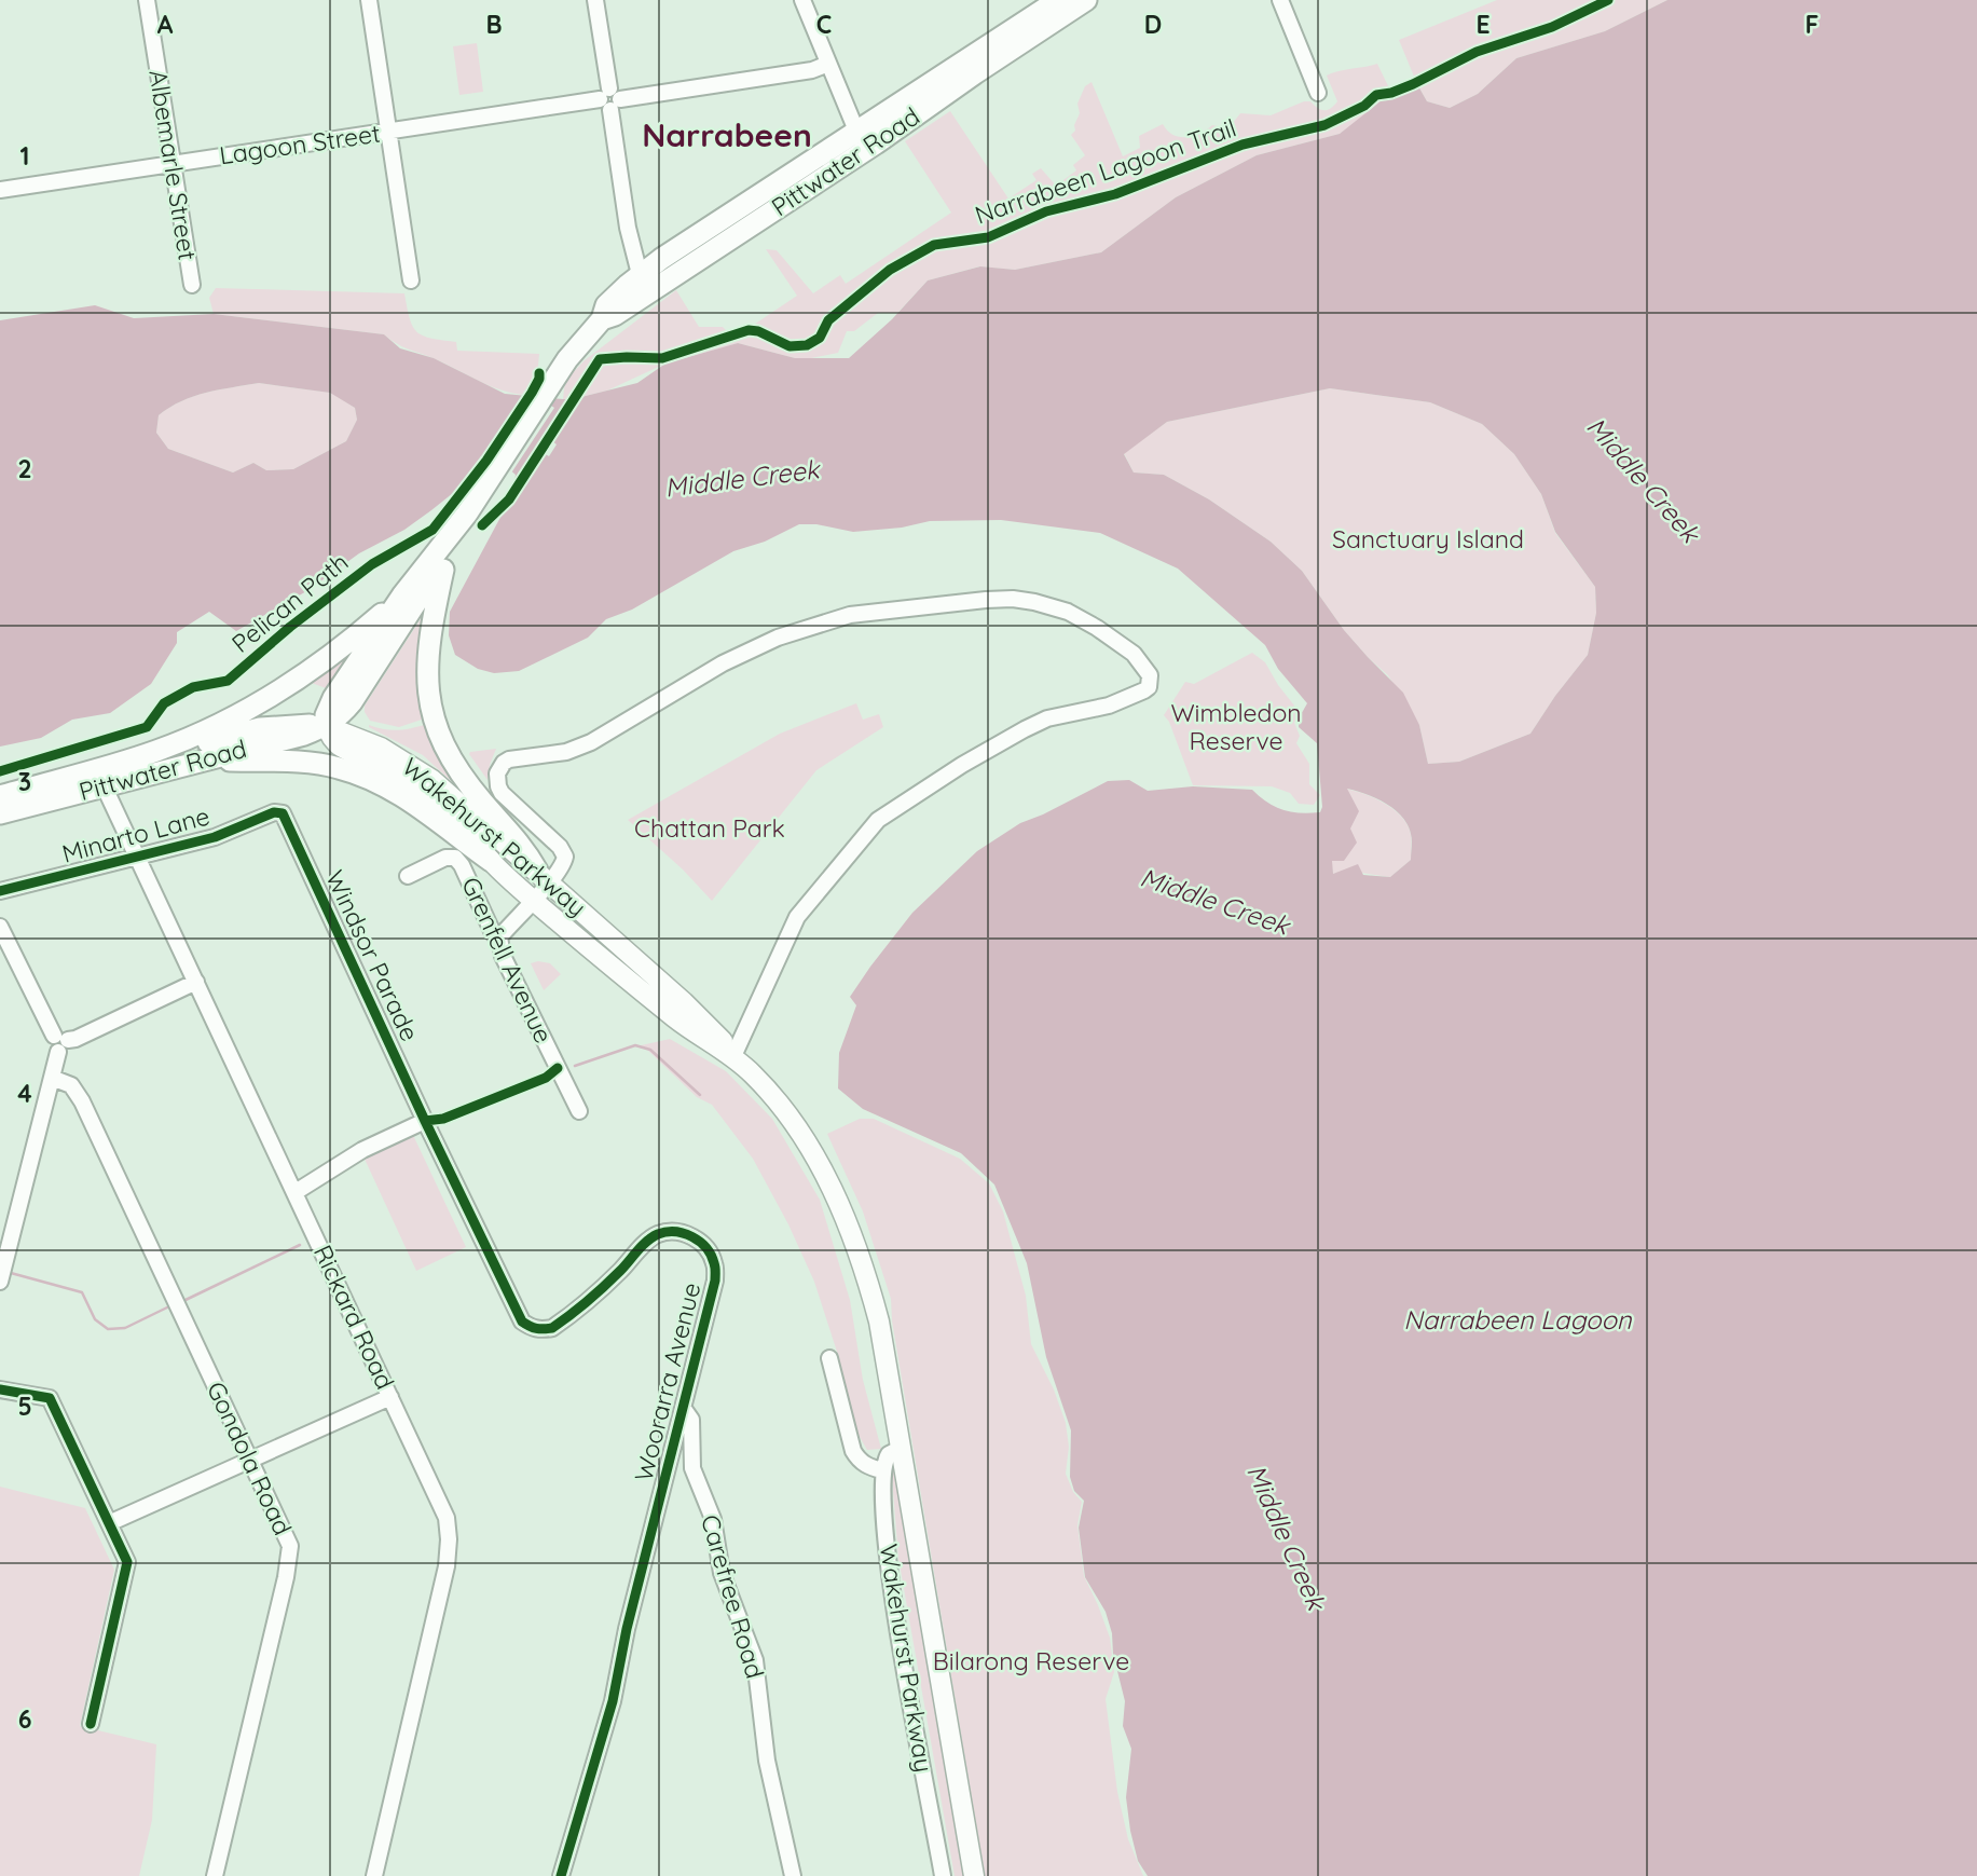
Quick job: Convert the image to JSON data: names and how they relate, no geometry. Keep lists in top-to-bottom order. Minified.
{"streets":{"highway":["Pittwater Road"],"main road":["Wakehurst Parkway"],"street":["Lagoon Street","Albemarle Street","Minarto Lane","Windsor Parade","Grenfell Avenue","Rickard Road","Woorarra Avenue","Gondola Road","Carefree Road"],"cycle path":["Narrabeen Lagoon Trail","Pelican Path"]},"crossings":[["Lagoon Street","Albemarle Street"],["Pittwater Road","Wakehurst Parkway"],["Pittwater Road","Rickard Road"],["Minarto Lane","Windsor Parade"],["Minarto Lane","Rickard Road"],["Windsor Parade","Woorarra Avenue"],["Woorarra Avenue","Carefree Road"]],"districts":["Narrabeen"],"water":["Middle Creek","Narrabeen Lagoon"],"parks":["Sanctuary Island","Wimbledon Reserve","Chattan Park","Bilarong Reserve"],"grid":{"columns":["A","B","C","D","E","F"],"rows":["1","2","3","4","5","6"]}}
